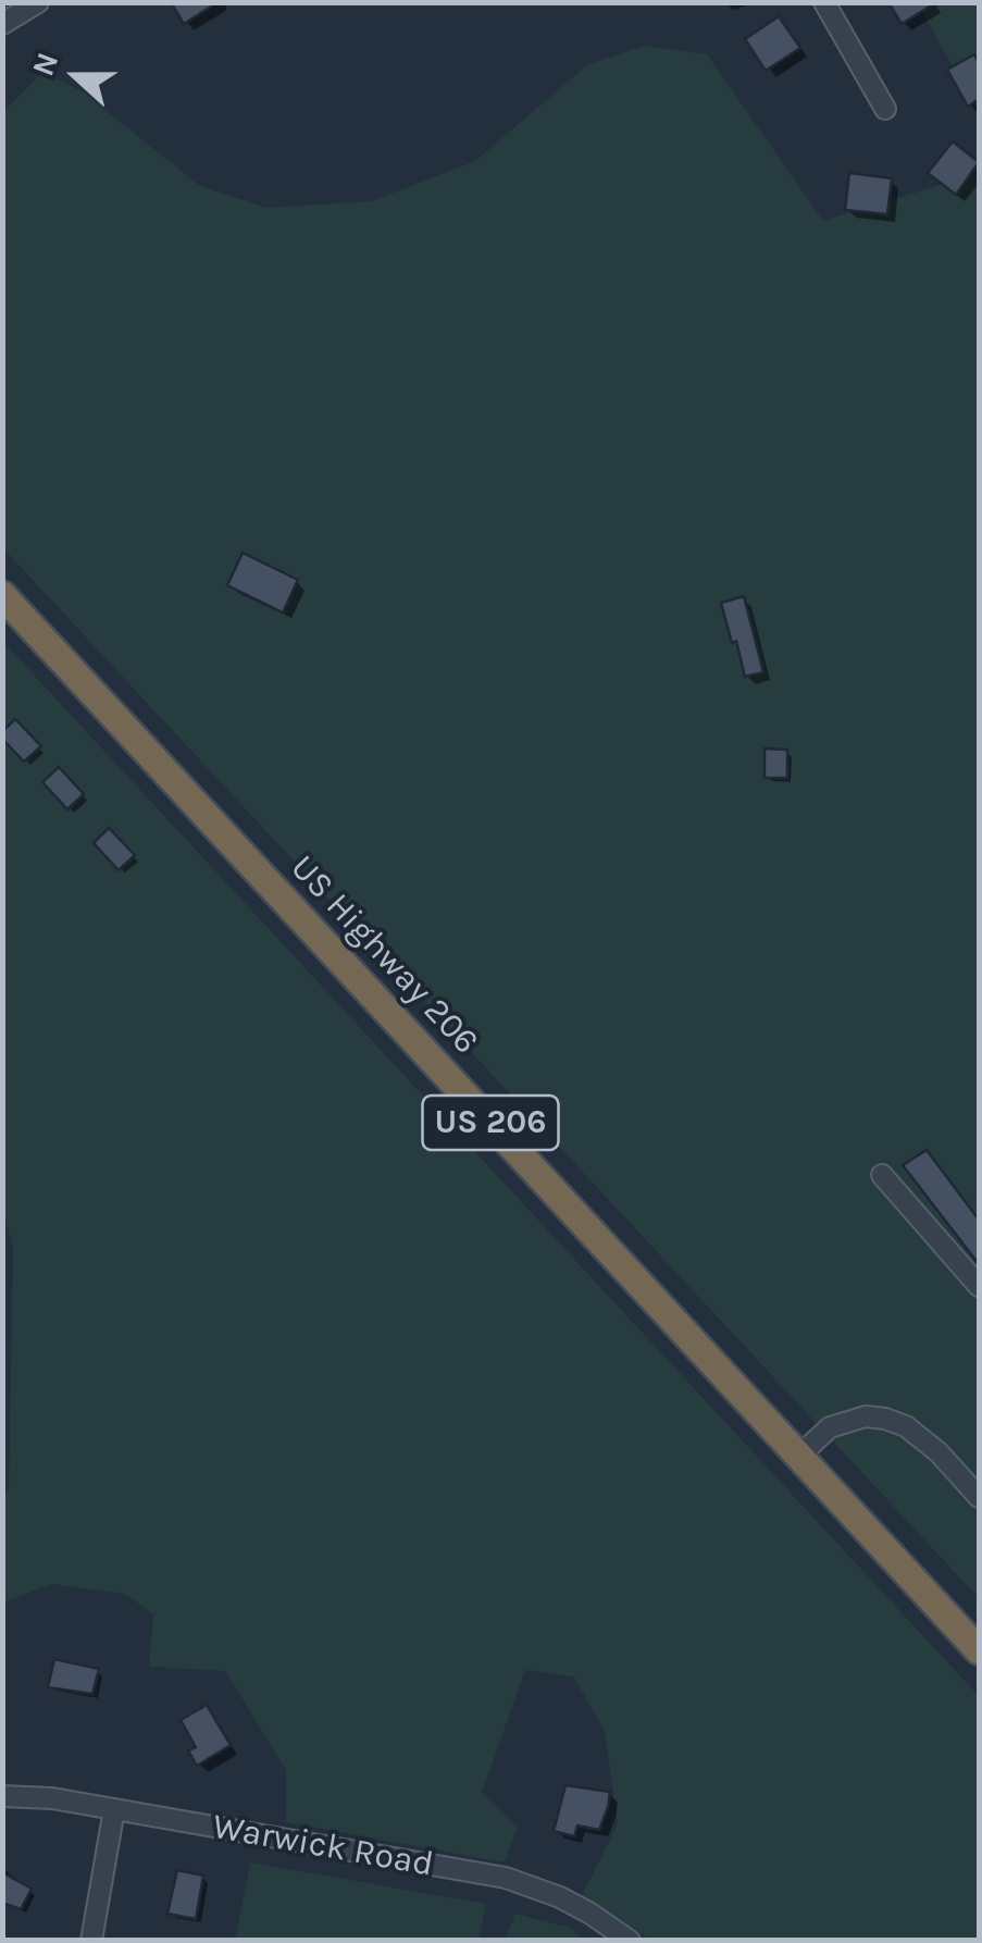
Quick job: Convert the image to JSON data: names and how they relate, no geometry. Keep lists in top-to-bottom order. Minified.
{"streets":{"highway":["US Highway 206","US 206"],"street":["Warwick Road"]},"north":"left"}
